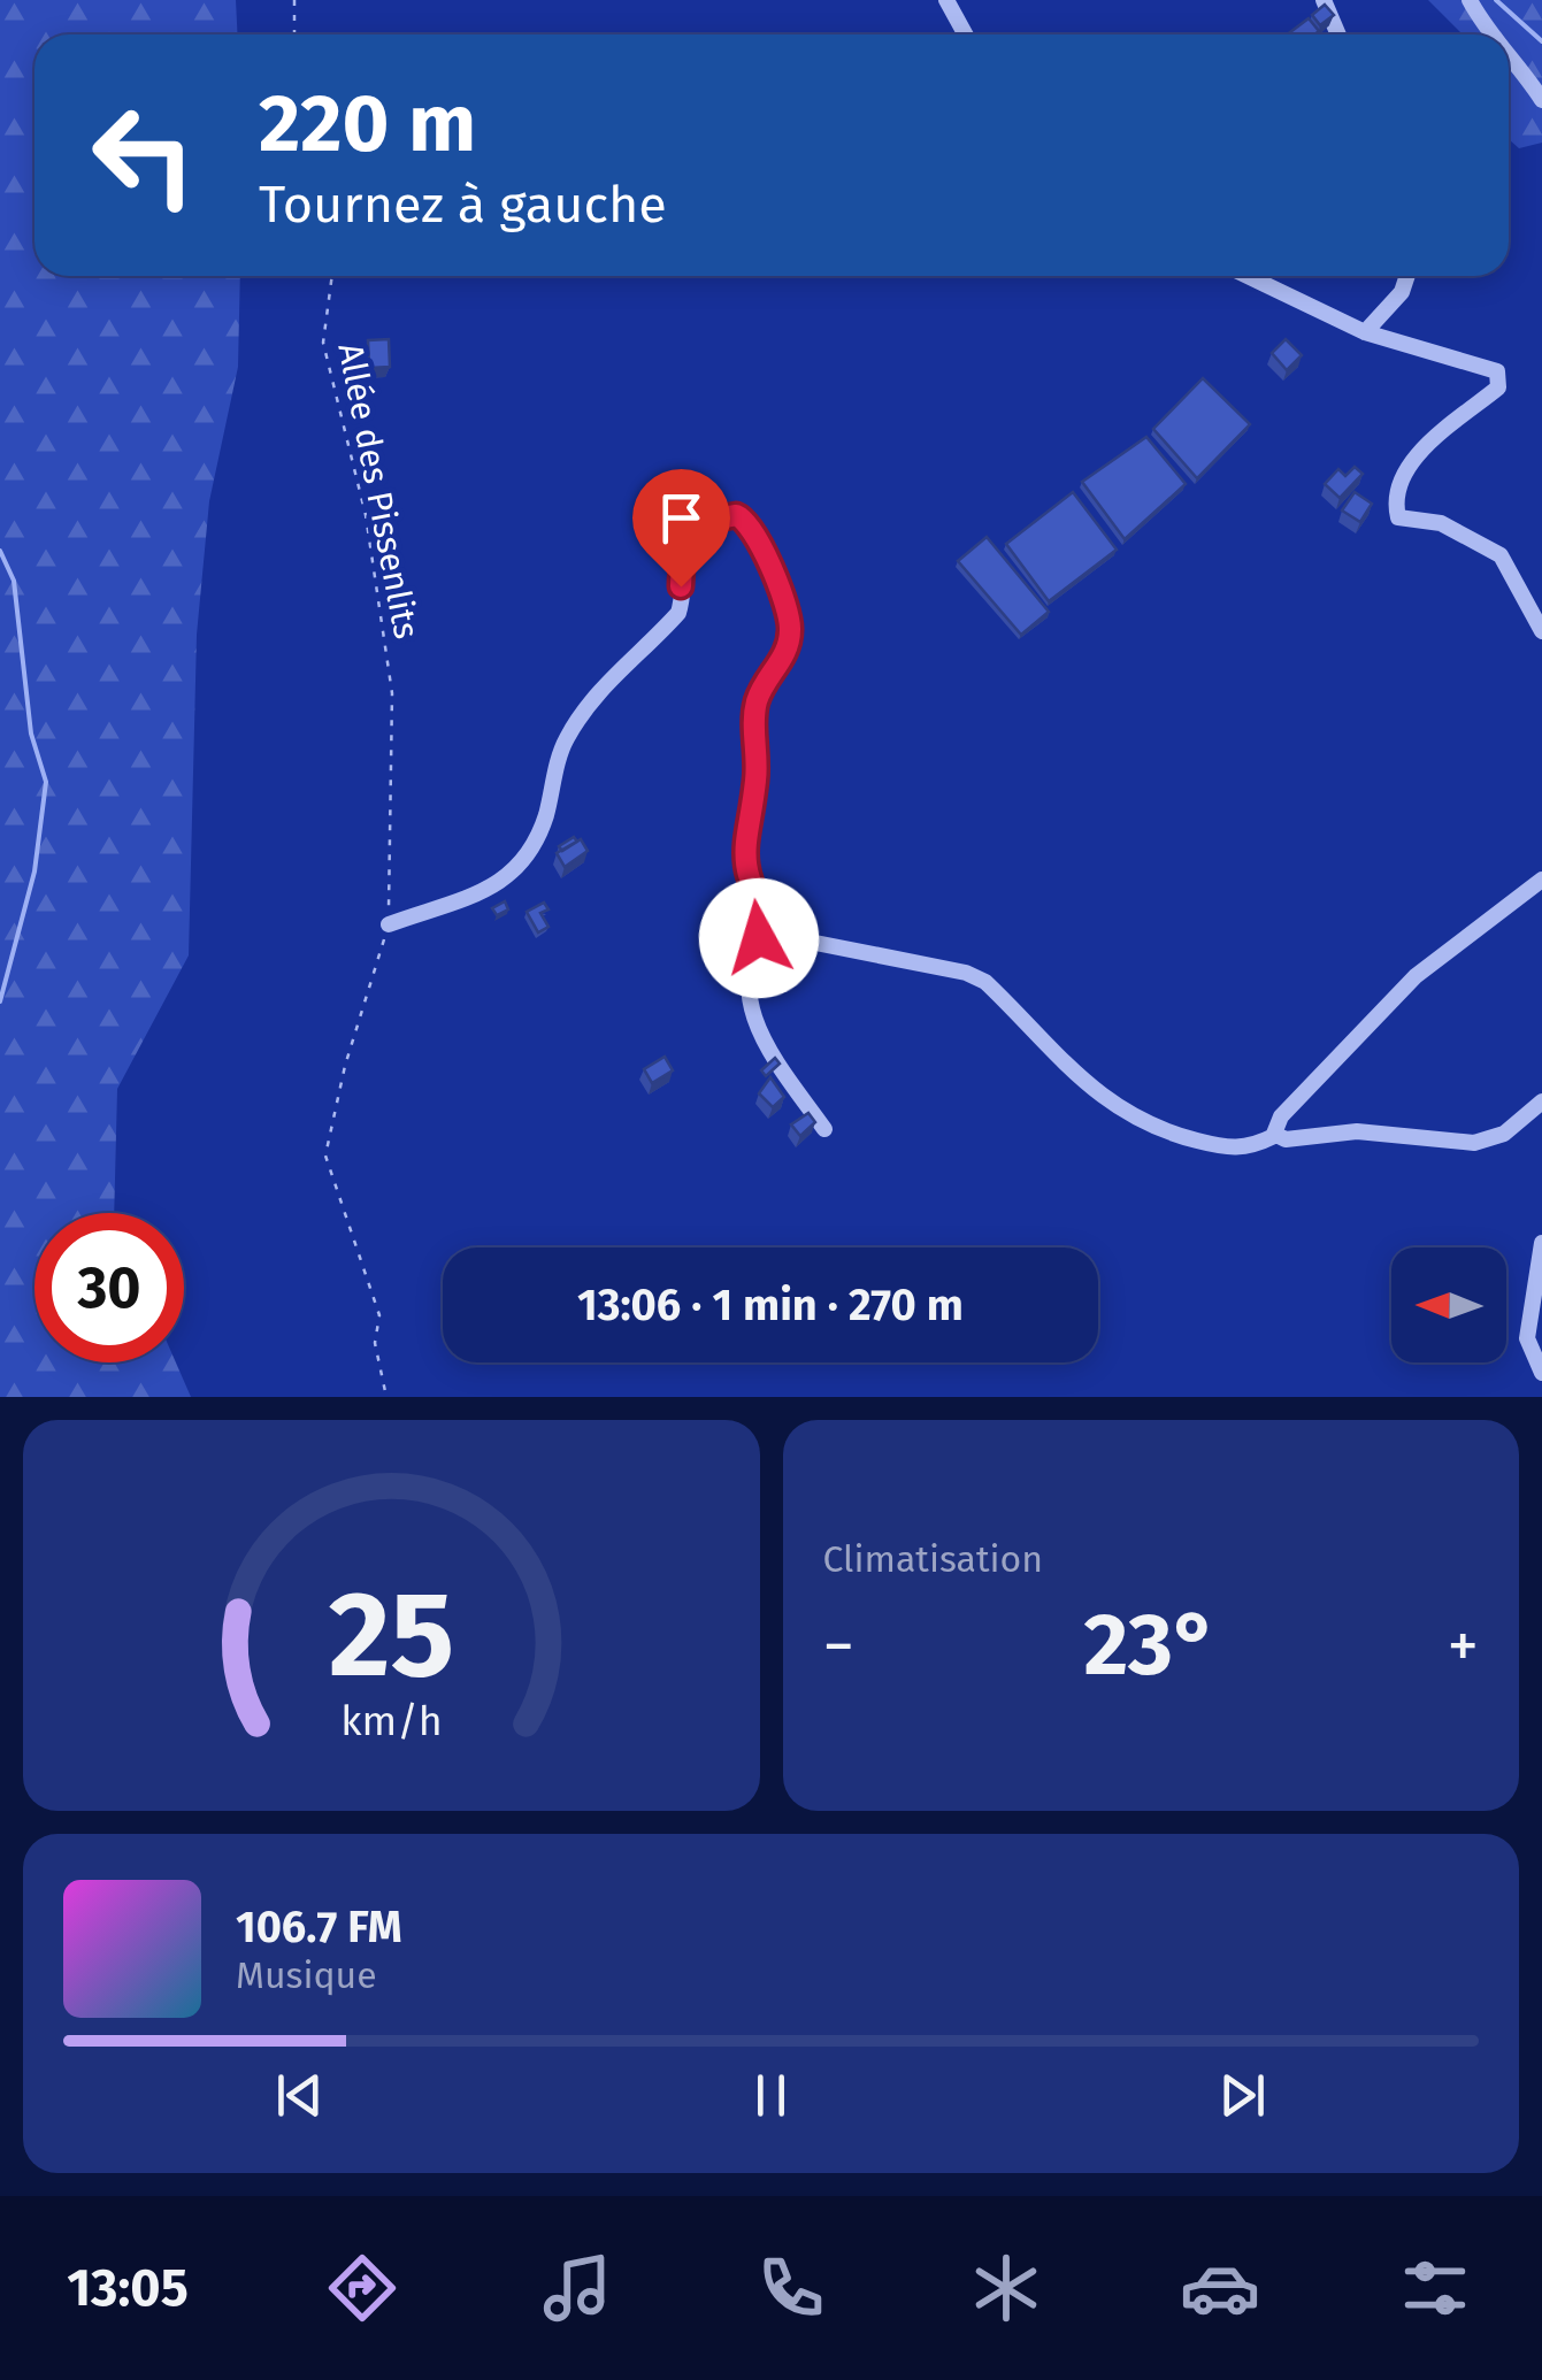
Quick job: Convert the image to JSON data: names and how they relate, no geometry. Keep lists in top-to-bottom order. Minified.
{"streets":{"path":["Allée des Pissenlits"]},"north":"left","page":{"turn":["220 m","Tournez à gauche"],"limit":"30","trip":"13:06 · 1 min · 270 m","tile":"Climatisation","heat":["−","23°","+"],"song":["106.7 FM","Musique"],"tabs":"13:05","gauge":["25","km/h"]}}
